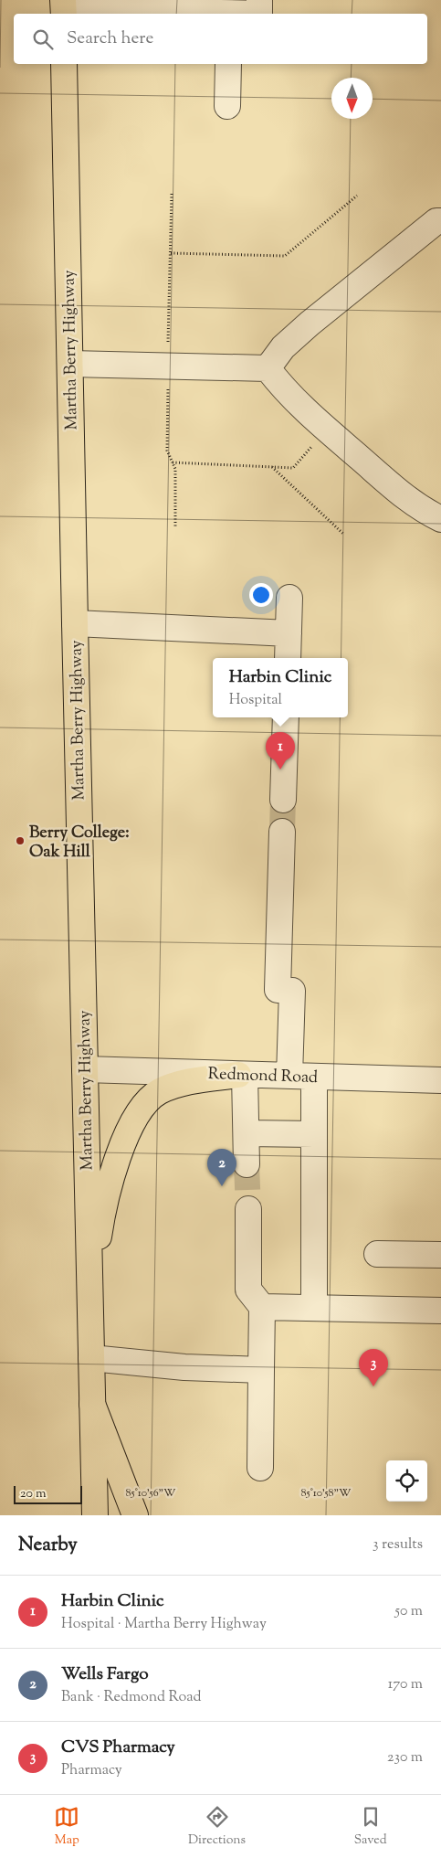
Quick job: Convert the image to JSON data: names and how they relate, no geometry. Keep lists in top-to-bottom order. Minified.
{"streets":{"main road":["Martha Berry Highway"],"street":["Redmond Road"]},"crossings":[["Martha Berry Highway","Redmond Road"]],"places":["Berry College: Oak Hill"],"scale_bar":"20 m","north":"bottom","page":{"search":"Search here","popup":["Harbin Clinic","Hospital"],"pins":["1","2","3"],"scale":"20 m","heading":["Nearby","3 results"],"list":[{"mark":"1","name":"Harbin Clinic","note":"Hospital · Martha Berry Highway","value":"50 m"},{"mark":"2","name":"Wells Fargo","note":"Bank · Redmond Road","value":"170 m"},{"mark":"3","name":"CVS Pharmacy","note":"Pharmacy","value":"230 m"}],"nav":["Map","Directions","Saved"]},"coordinates":["85°10'56\"W","85°10'58\"W"]}
